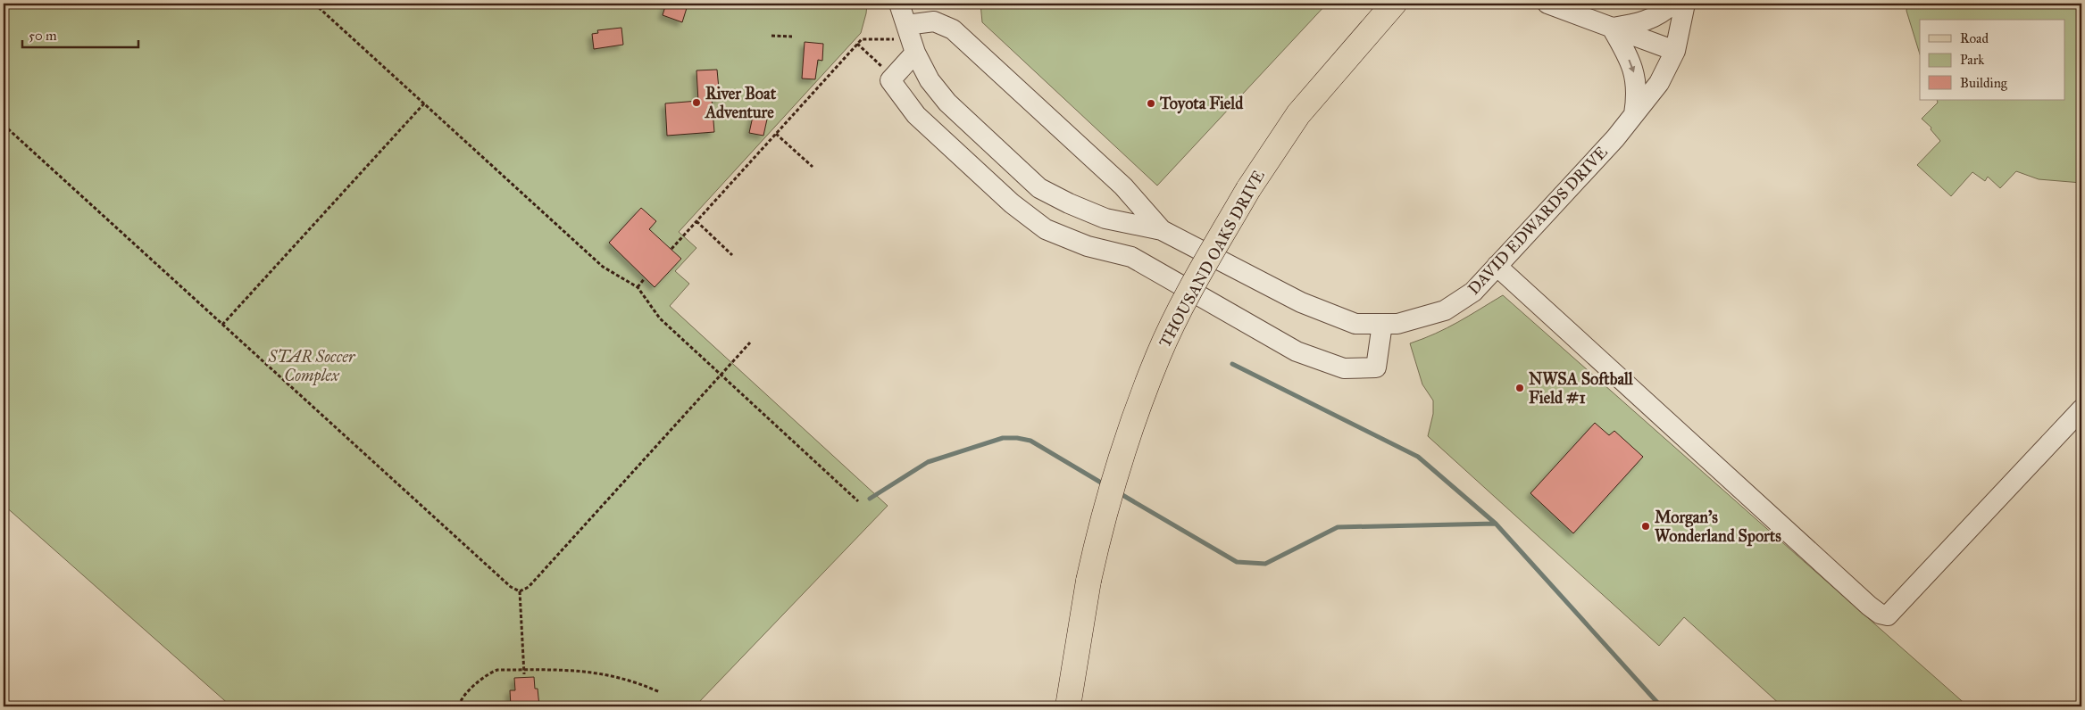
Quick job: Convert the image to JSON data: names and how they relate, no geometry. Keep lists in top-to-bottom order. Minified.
{"streets":{"main road":["THOUSAND OAKS DRIVE"],"street":["DAVID EDWARDS DRIVE"]},"parks":["STAR Soccer Complex"],"places":["River Boat Adventure","Toyota Field","NWSA Softball Field #1","Morgan’s Wonderland Sports"],"legend":["Road","Park","Building"],"scale_bar":"50 m"}
